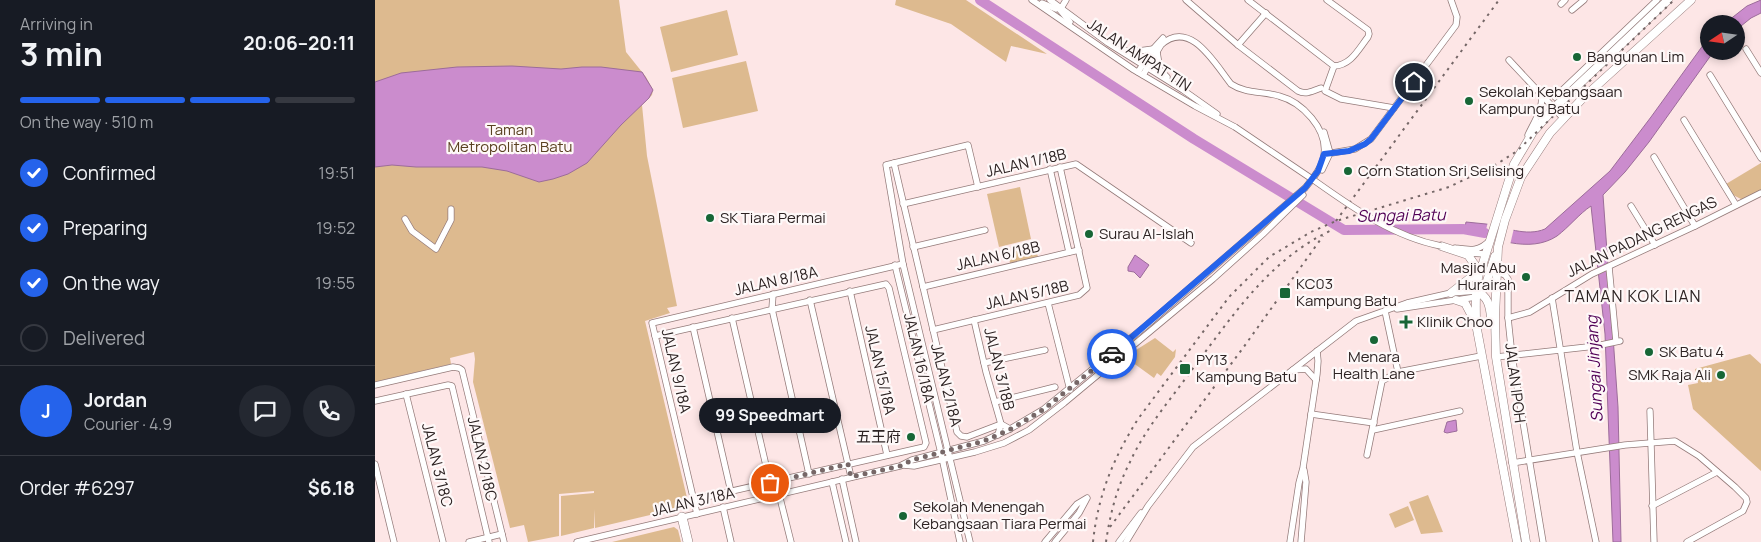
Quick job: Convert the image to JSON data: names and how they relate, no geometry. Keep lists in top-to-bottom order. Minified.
{"streets":{"main road":["JALAN IPOH"],"street":["JALAN AMPAT TIN","JALAN 1/18B","JALAN PADANG RENGAS","JALAN 6/18B","JALAN 8/18A","JALAN 5/18B","JALAN 16/18A","JALAN 3/18B","JALAN 15/18A","JALAN 9/18A","JALAN 2/18A","JALAN 2/18C","JALAN 3/18C","JALAN 3/18A"]},"crossings":[["JALAN AMPAT TIN","JALAN IPOH"],["JALAN 1/18B","JALAN 2/18A"],["JALAN 6/18B","JALAN 5/18B"],["JALAN 6/18B","JALAN 2/18A"],["JALAN 8/18A","JALAN 9/18A"],["JALAN 8/18A","JALAN 2/18A"],["JALAN 5/18B","JALAN 3/18B"],["JALAN 5/18B","JALAN 2/18A"],["JALAN 16/18A","JALAN 15/18A"],["JALAN 3/18B","JALAN 2/18A"],["JALAN 9/18A","JALAN 3/18A"],["JALAN 2/18A","JALAN 3/18A"],["JALAN 2/18C","JALAN 3/18C"]],"districts":["TAMAN KOK LIAN"],"water":["Sungai Batu","Sungai Jinjang"],"parks":["Taman Metropolitan Batu"],"places":{"other":["Bangunan Lim","Sekolah Kebangsaan Kampung Batu","Corn Station Sri Selising","SK Tiara Permai","Surau Al-Islah","Masjid Abu Hurairah","Menara Health Lane","SK Batu 4","SMK Raja Ali","五王府","99 Speedmart","Sekolah Menengah Kebangsaan Tiara Permai"],"transit":["KC03 Kampung Batu","PY13 Kampung Batu"],"health":["Klinik Choo"]},"north":"left","page":{"heading":["3 min","Arriving in","20:06–20:11"],"panel":["Jordan","Courier · 4.9","Order #6297","$6.18"],"bar":"On the way · 510 m","list":[["Confirmed","19:51"],["Preparing","19:52"],["On the way","19:55"],"Delivered"],"round":"J","bubble":"99 Speedmart"}}
